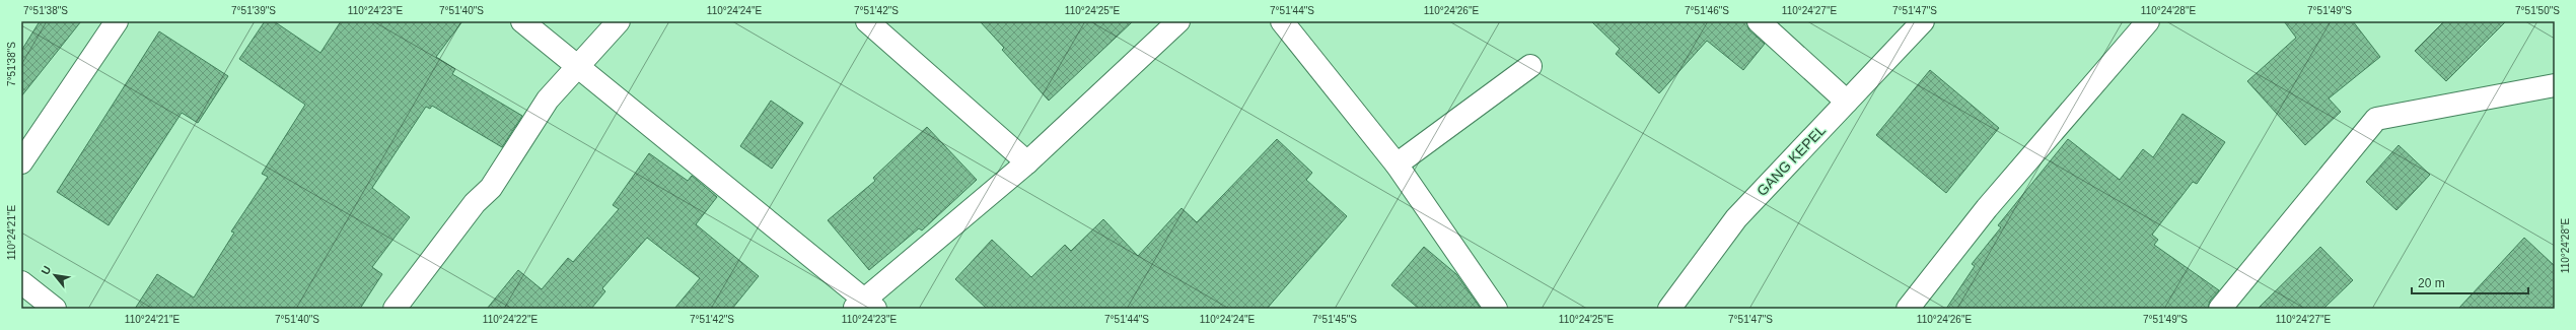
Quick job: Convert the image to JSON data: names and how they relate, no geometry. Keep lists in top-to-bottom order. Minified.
{"streets":{"street":["GANG KEPEL"]},"scale_bar":"20 m","north":"top left","coordinates":["7°51'38\"S","7°51'39\"S","110°24'23\"E","7°51'40\"S","110°24'24\"E","7°51'42\"S","110°24'25\"E","7°51'44\"S","110°24'26\"E","7°51'46\"S","110°24'27\"E","7°51'47\"S","110°24'28\"E","7°51'49\"S","7°51'50\"S","110°24'21\"E","110°24'22\"E","7°51'45\"S"]}
